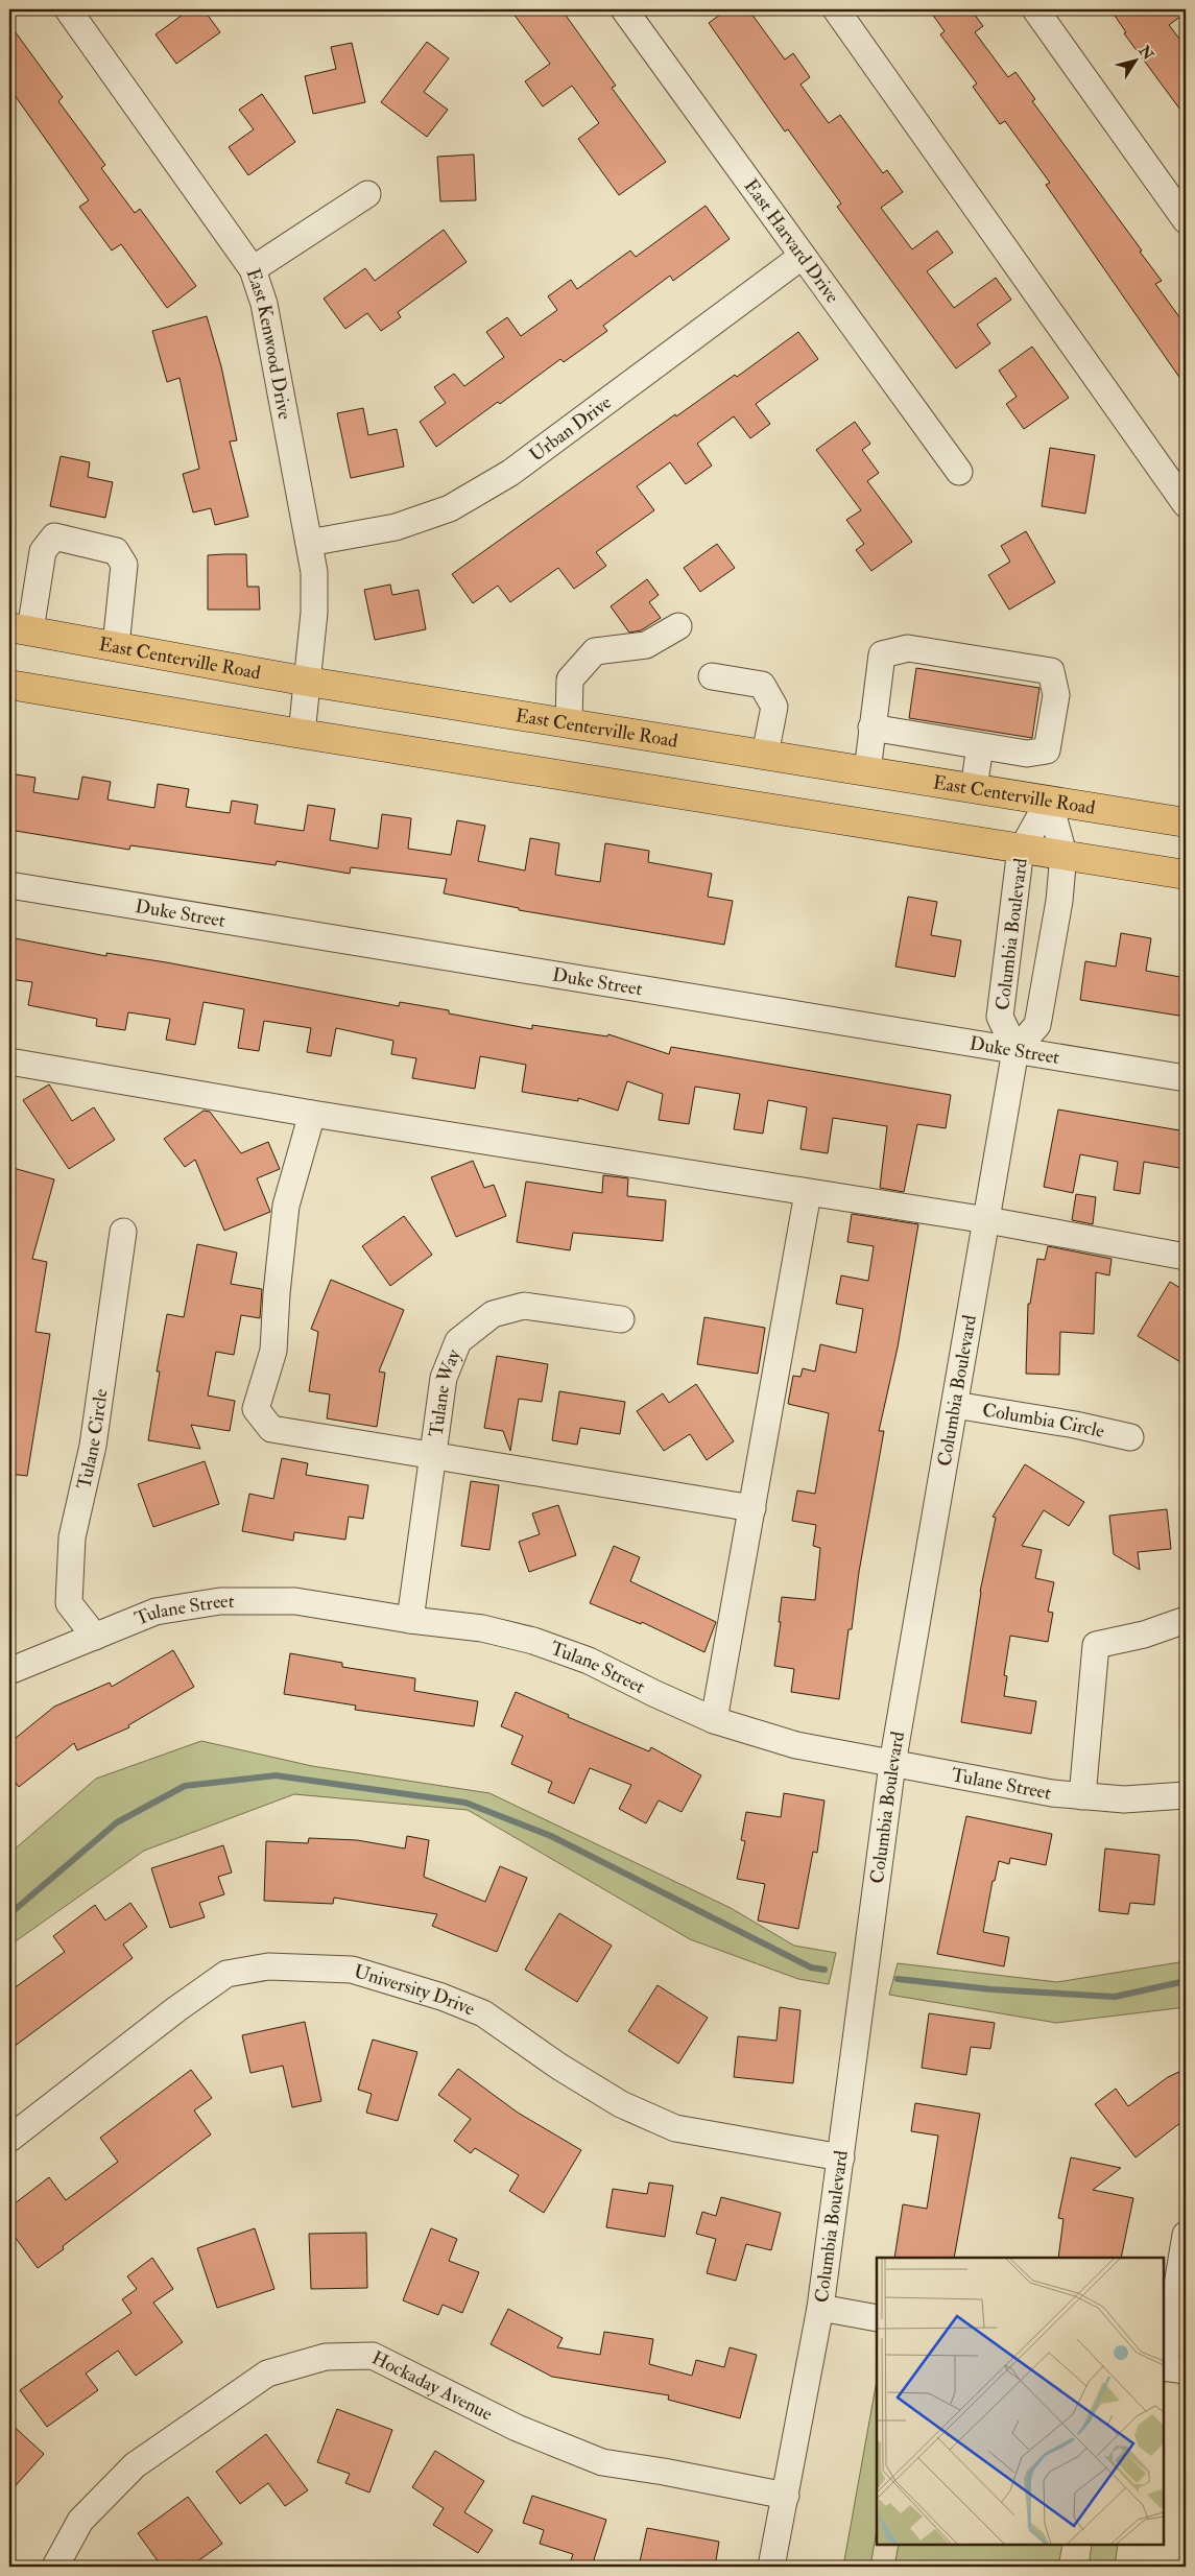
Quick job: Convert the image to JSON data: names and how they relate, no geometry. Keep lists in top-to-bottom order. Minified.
{"streets":{"main road":["East Centerville Road"],"street":["East Harvard Drive","East Kenwood Drive","Urban Drive","Duke Street","Columbia Boulevard","Tulane Way","Columbia Circle","Tulane Circle","Tulane Street","University Drive","Hockaday Avenue"]},"crossings":[["East Harvard Drive","Urban Drive"],["East Kenwood Drive","Urban Drive"],["East Kenwood Drive","East Centerville Road"],["East Centerville Road","Columbia Boulevard"],["Duke Street","Columbia Boulevard"],["Columbia Boulevard","Columbia Circle"],["Columbia Boulevard","Tulane Street"],["Columbia Boulevard","University Drive"],["Columbia Boulevard","Hockaday Avenue"],["Tulane Way","Tulane Street"],["Tulane Circle","Tulane Street"]],"north":"top right"}
